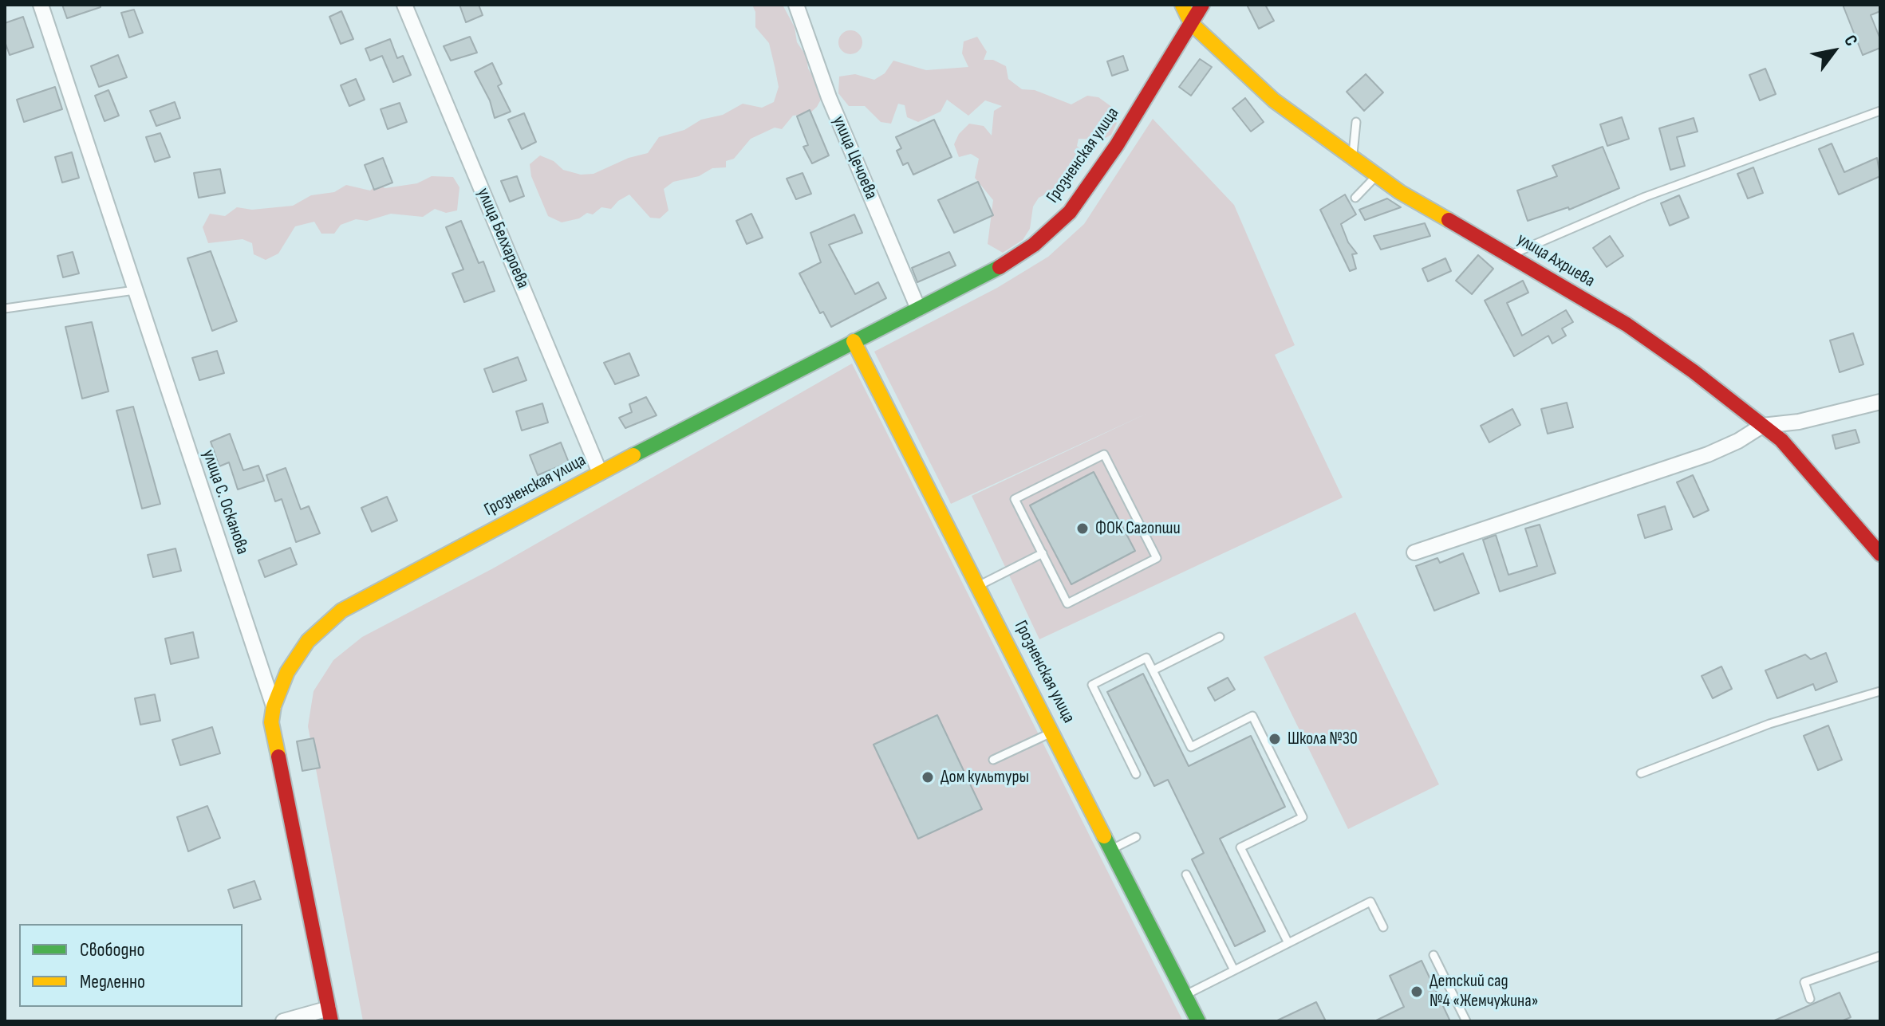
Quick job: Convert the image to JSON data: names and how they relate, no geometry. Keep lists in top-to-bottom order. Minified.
{"streets":{"street":["Грозненская улица","улица Цечоева","улица Белхароева","улица Ахриева","улица С. Осканова"]},"crossings":[["Грозненская улица","улица Цечоева"],["Грозненская улица","улица Белхароева"],["Грозненская улица","улица Ахриева"],["Грозненская улица","улица С. Осканова"]],"places":["ФОК Сагопши","Школа №30","Дом культуры","Детский сад №4 «Жемчужина»"],"legend":["Свободно","Медленно"],"north":"top right"}
